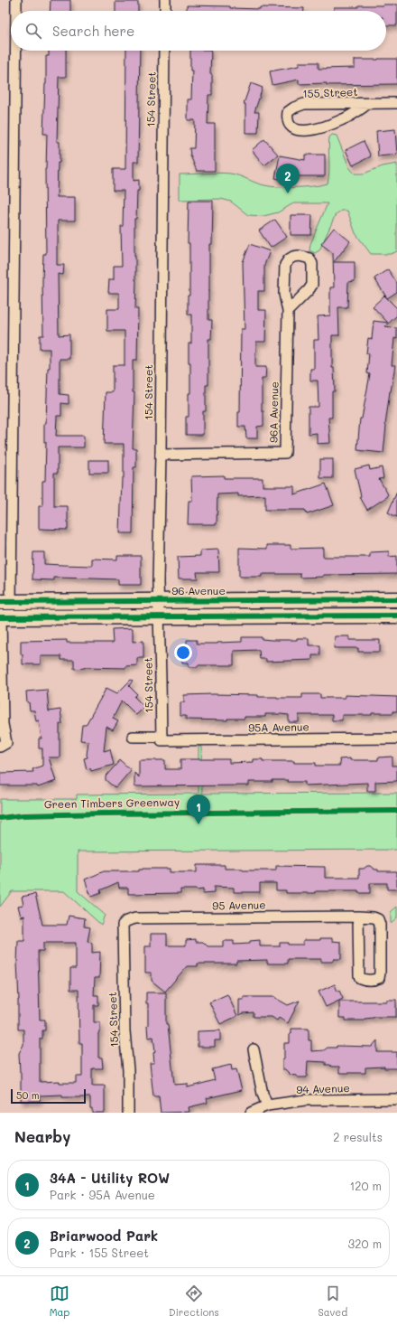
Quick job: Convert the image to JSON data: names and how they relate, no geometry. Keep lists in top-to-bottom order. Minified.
{"streets":{"main road":["96 Avenue"],"street":["155 Street","154 Street","96A Avenue","95A Avenue","95 Avenue","94 Avenue"],"cycle path":["Green Timbers Greenway"]},"crossings":[["154 Street","96A Avenue"],["154 Street","96 Avenue"],["154 Street","95A Avenue"],["154 Street","95 Avenue"]],"scale_bar":"50 m","page":{"search":"Search here","pins":["2","1"],"scale":"50 m","heading":["Nearby","2 results"],"list":[{"mark":"1","name":"34A - Utility ROW","note":"Park · 95A Avenue","value":"120 m"},{"mark":"2","name":"Briarwood Park","note":"Park · 155 Street","value":"320 m"}],"nav":["Map","Directions","Saved"]}}
